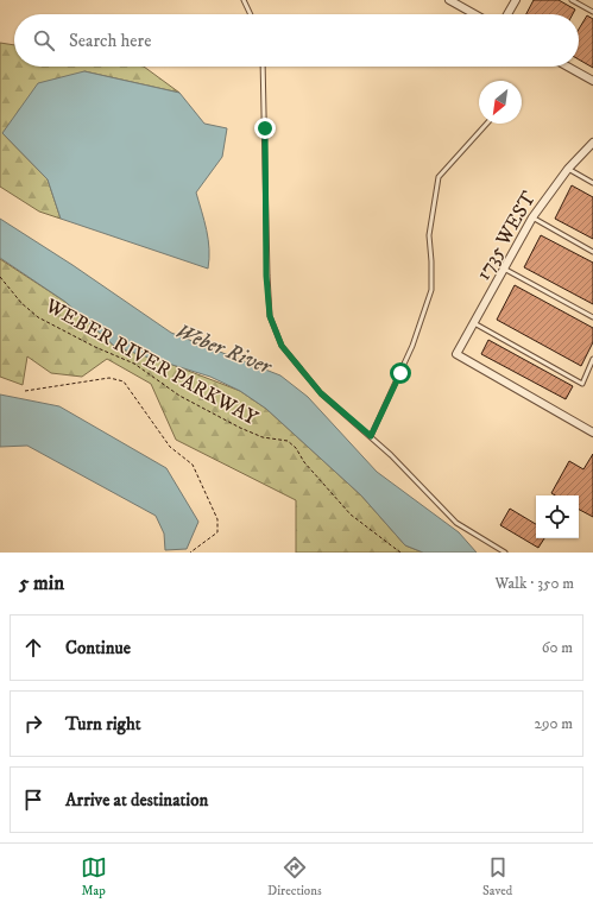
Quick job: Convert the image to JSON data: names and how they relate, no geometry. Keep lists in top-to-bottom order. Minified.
{"streets":{"street":["1735 WEST"],"path":["WEBER RIVER PARKWAY"]},"water":["Weber River"],"north":"bottom left","page":{"search":"Search here","heading":["5 min","Walk · 350 m"],"list":[["Continue","60 m"],["Turn right","290 m"],"Arrive at destination"],"nav":["Map","Directions","Saved"]}}
